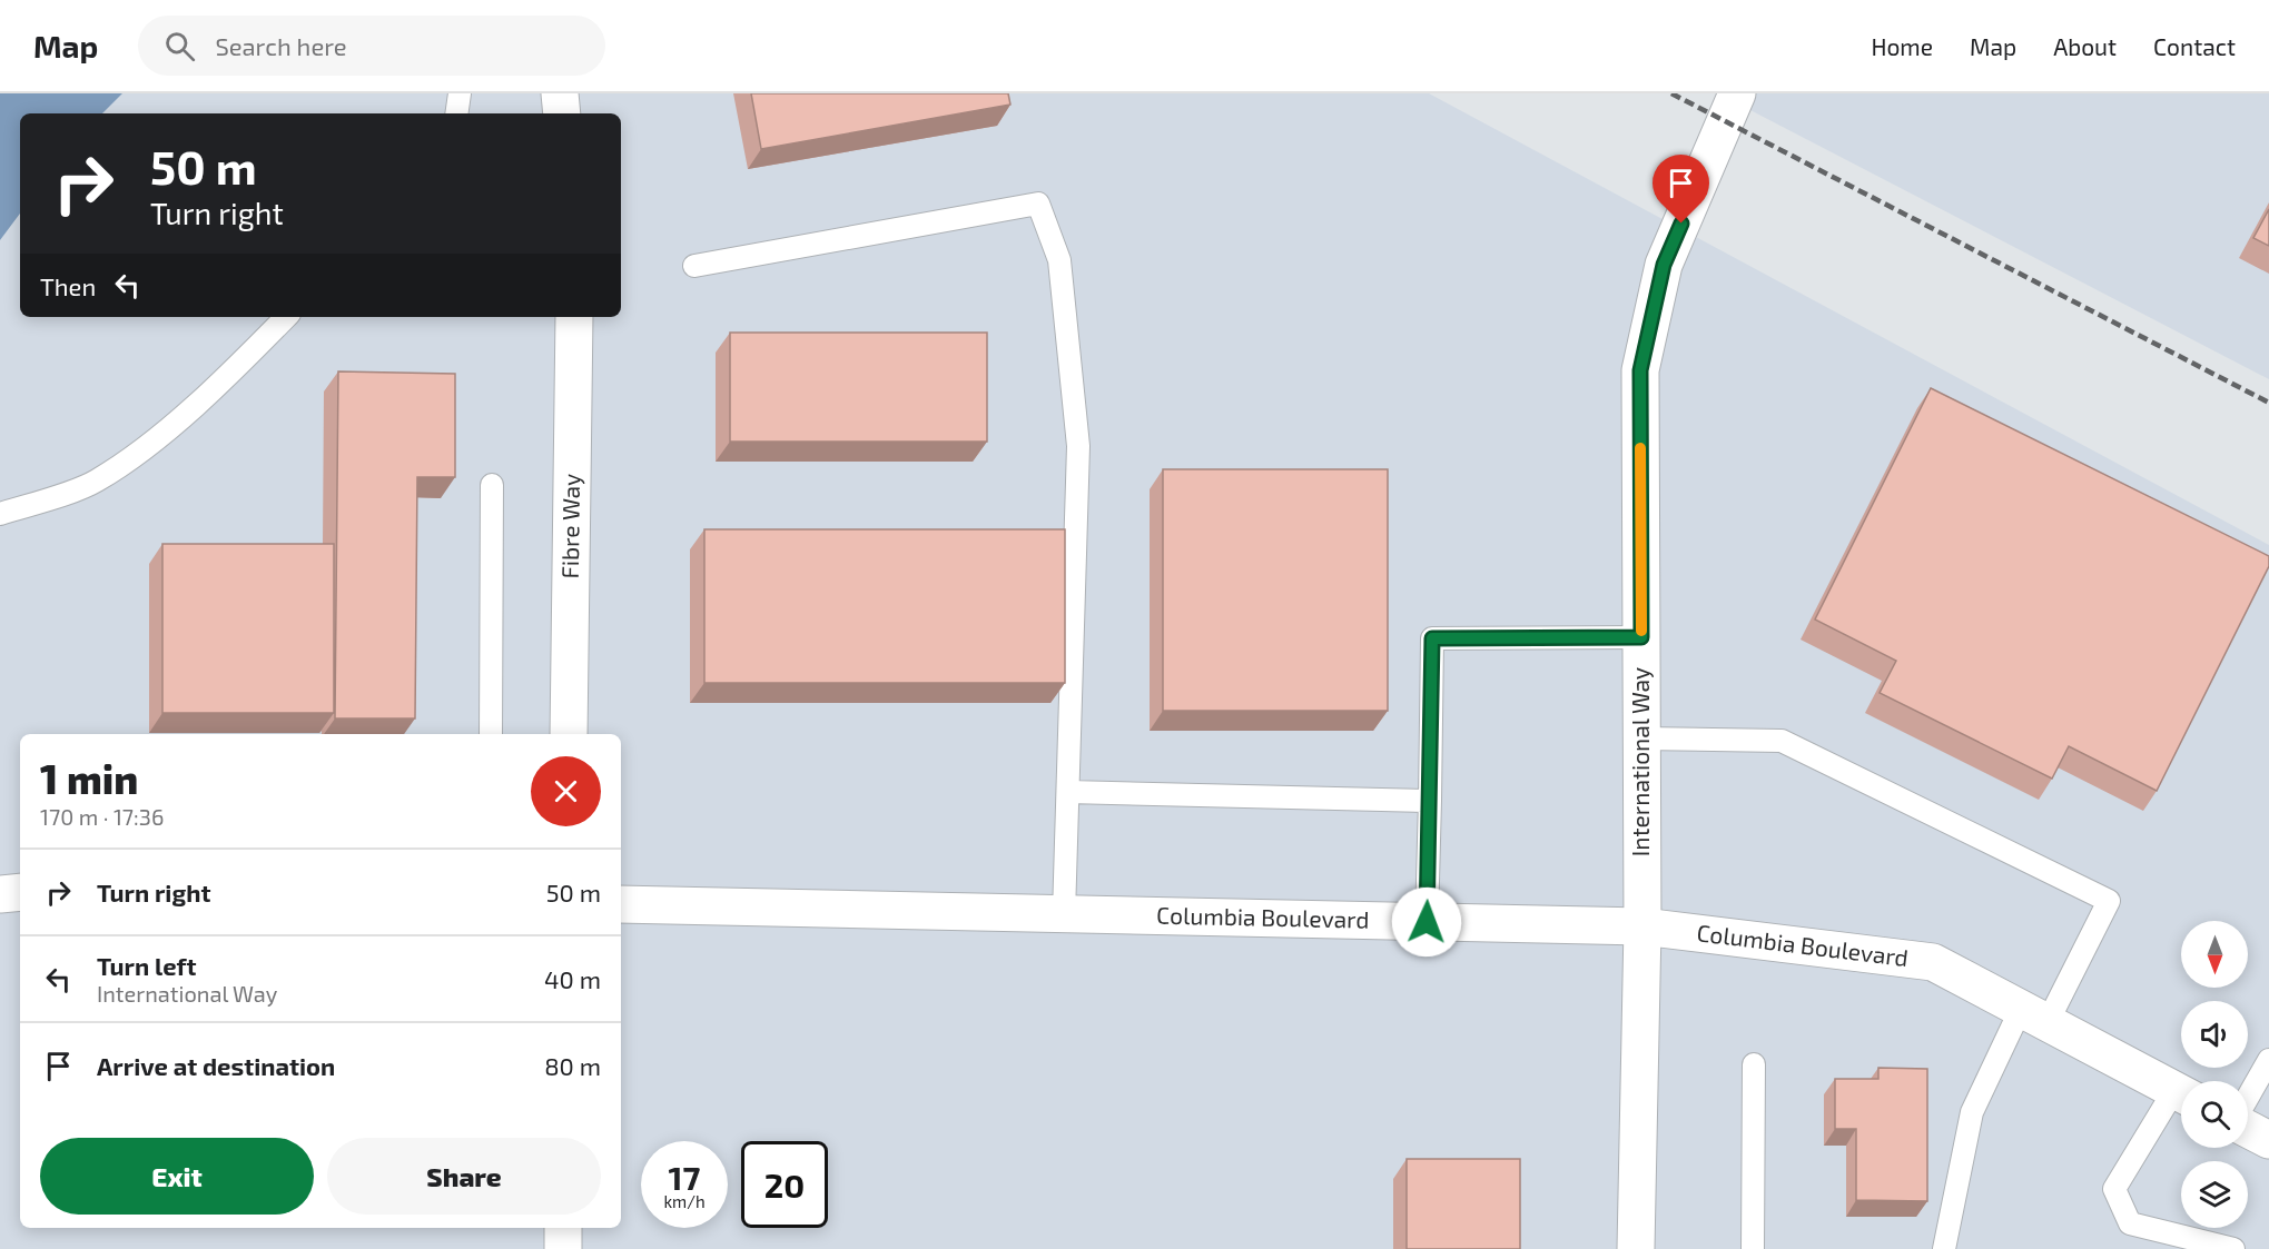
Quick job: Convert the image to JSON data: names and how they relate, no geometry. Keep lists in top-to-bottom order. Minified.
{"streets":{"street":["Fibre Way","International Way","Columbia Boulevard"]},"crossings":[["International Way","Columbia Boulevard"]],"north":"bottom","page":{"header":"Map","search":"Search here","nav":["Home","Map","About","Contact"],"turn":["50 m","Turn right"],"then":"Then","heading":["1 min","170 m · 17:36"],"list":[{"name":"Turn right","value":"50 m"},{"name":"Turn left","note":"International Way","value":"40 m"},{"name":"Arrive at destination","value":"80 m"}],"buttons":["Exit","Share"],"speed":"17 km/h","limit":"20"}}
